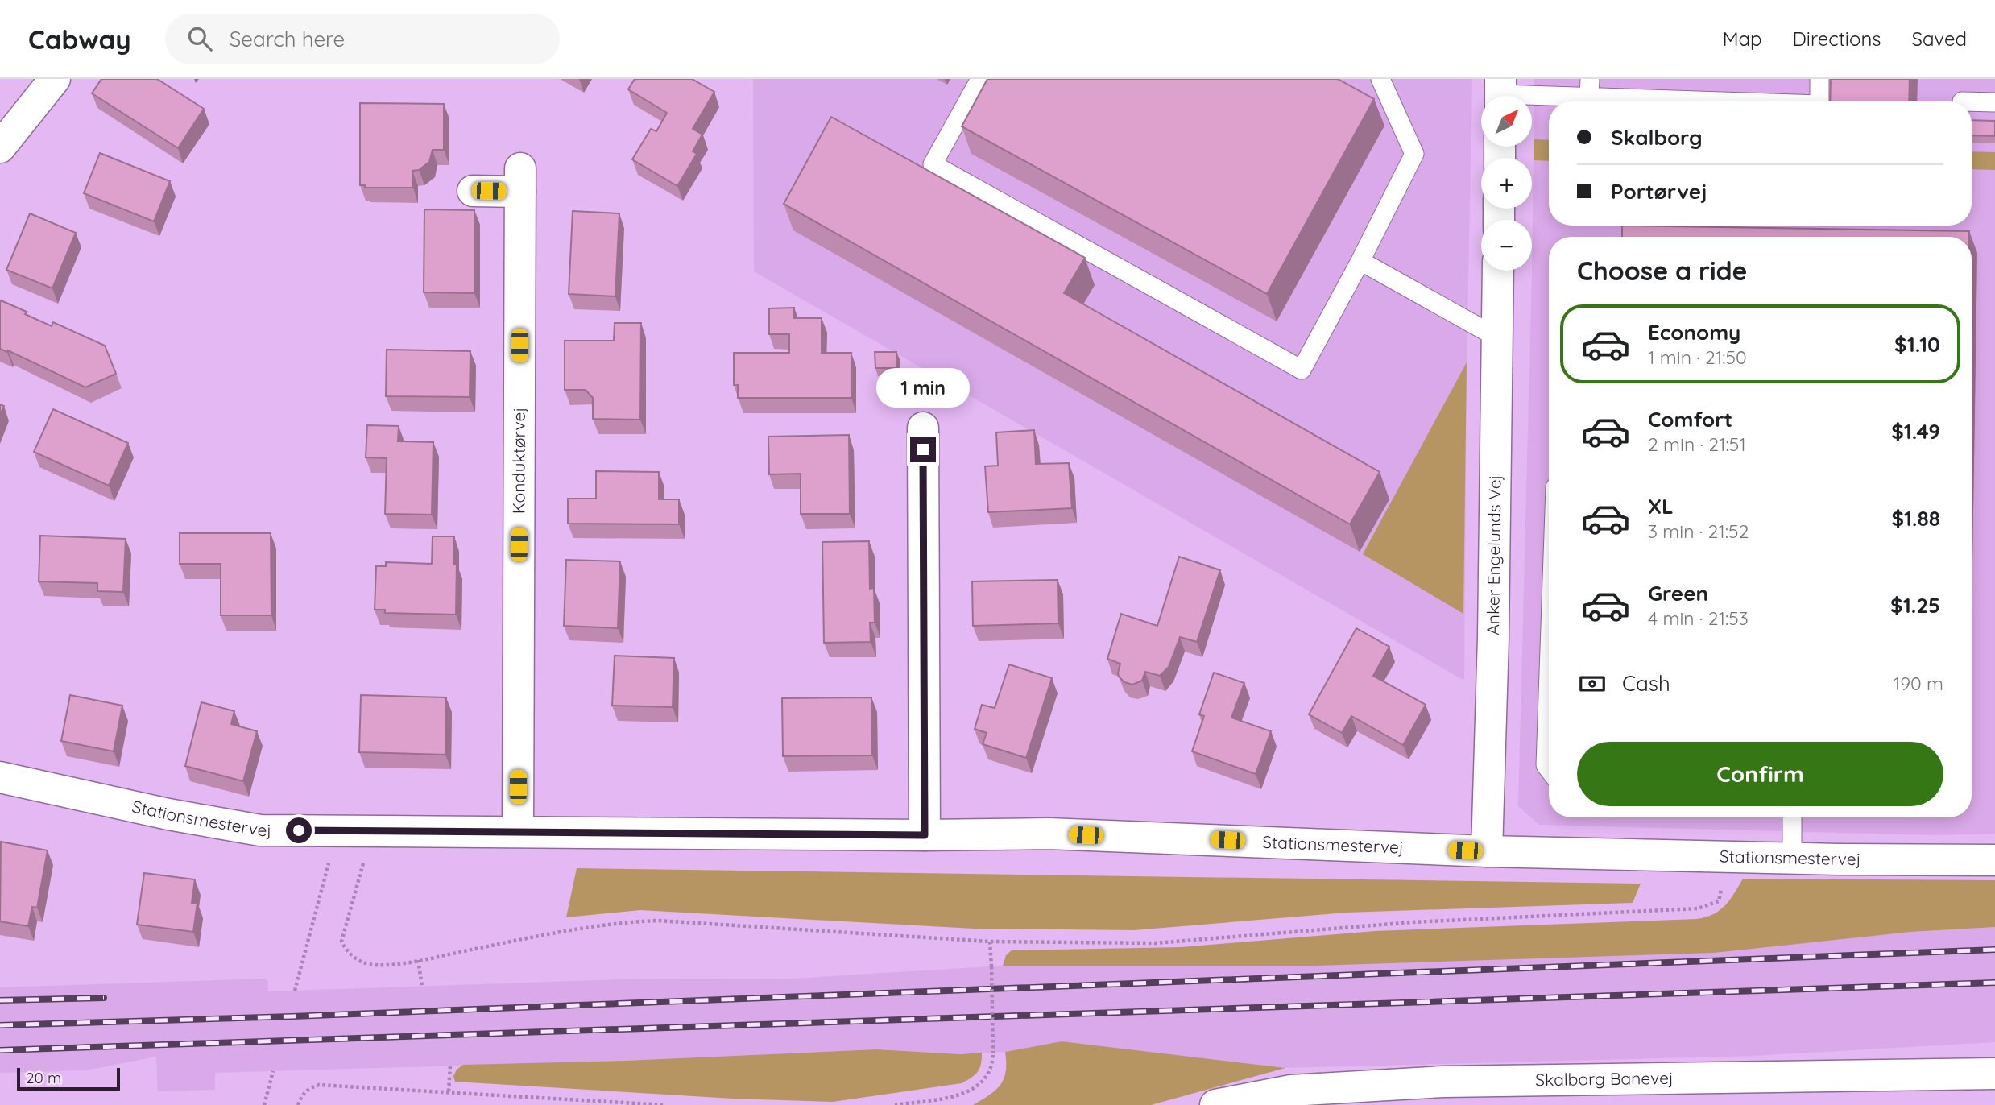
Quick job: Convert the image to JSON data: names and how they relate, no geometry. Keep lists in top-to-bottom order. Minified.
{"streets":{"street":["Konduktørvej","Anker Engelunds Vej","Stationsmestervej","Skalborg Banevej"]},"crossings":[["Konduktørvej","Stationsmestervej"],["Anker Engelunds Vej","Stationsmestervej"]],"scale_bar":"20 m","north":"top right","page":{"header":"Cabway","search":"Search here","nav":["Map","Directions","Saved"],"map_buttons":["+","−"],"banner":["Skalborg","Portørvej"],"heading":"Choose a ride","list":[{"name":"Economy","note":"1 min · 21:50","value":"$1.10"},{"name":"Comfort","note":"2 min · 21:51","value":"$1.49"},{"name":"XL","note":"3 min · 21:52","value":"$1.88"},{"name":"Green","note":"4 min · 21:53","value":"$1.25"}],"bubble":"1 min","pay":["Cash","190 m"],"buttons":"Confirm","scale":"20 m"}}
